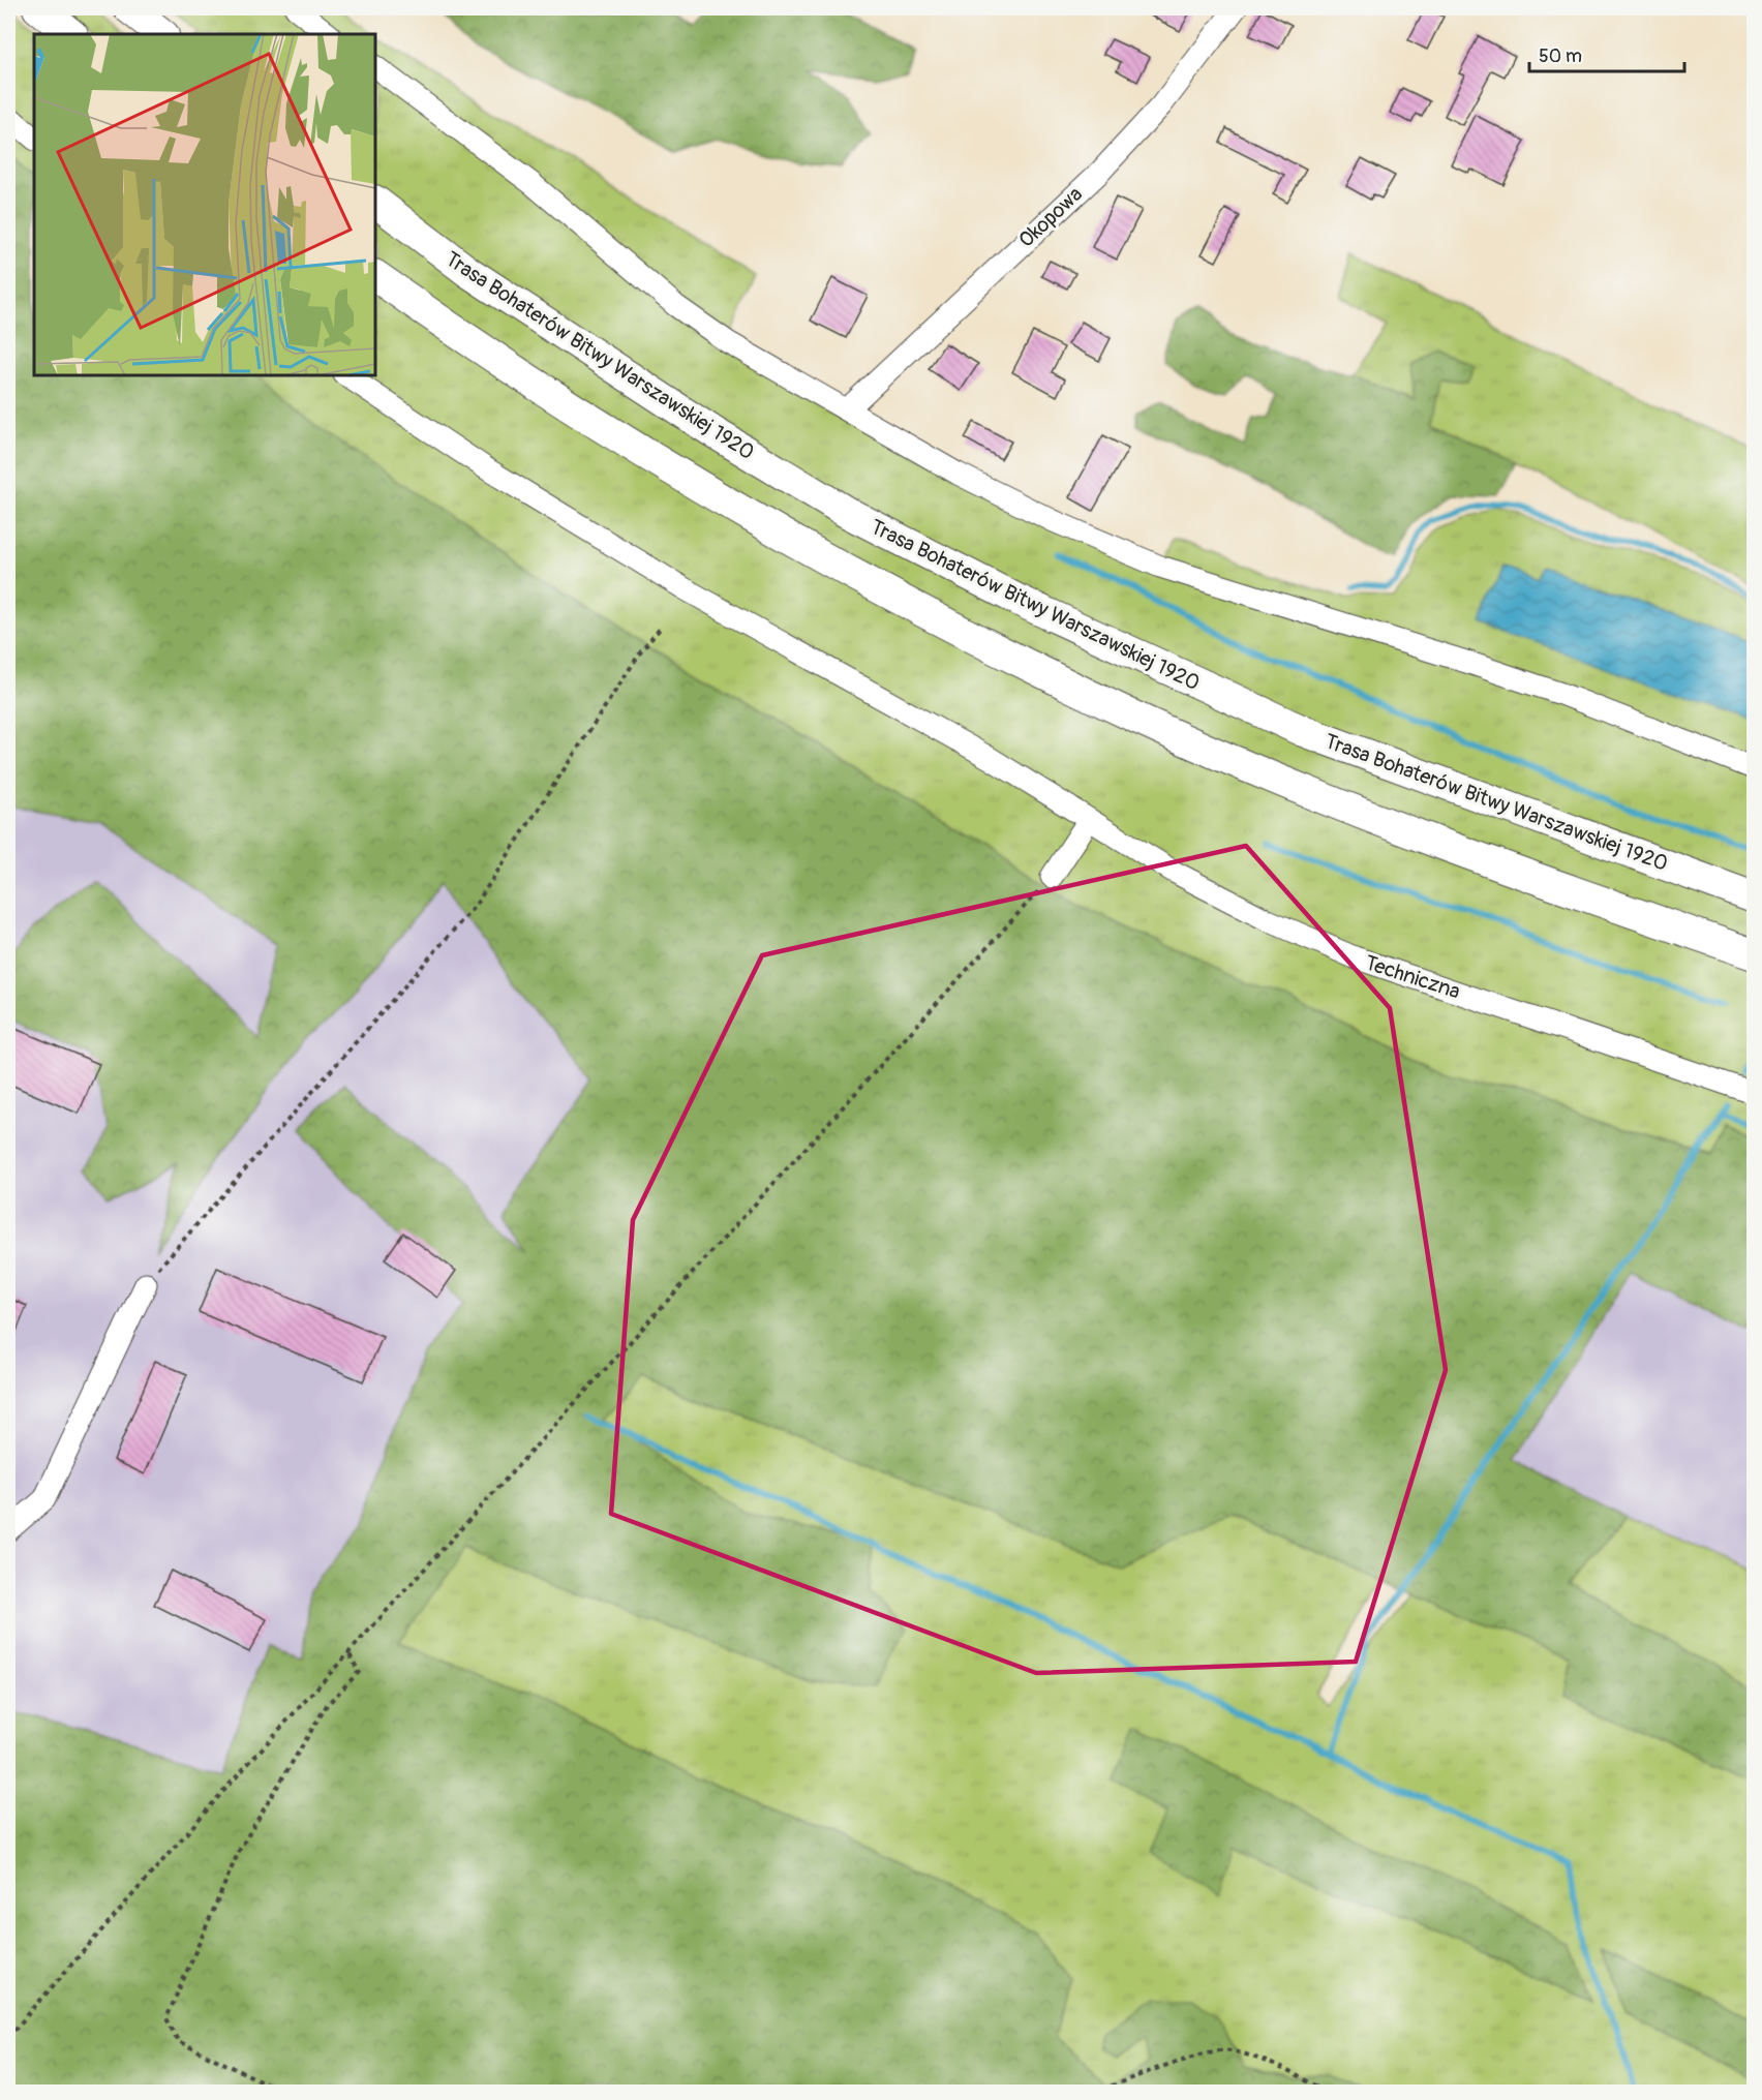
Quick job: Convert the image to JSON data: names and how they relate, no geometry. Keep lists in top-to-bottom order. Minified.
{"streets":{"highway":["Trasa Bohaterów Bitwy Warszawskiej 1920"],"street":["Okopowa","Techniczna"]},"scale_bar":"50 m"}
